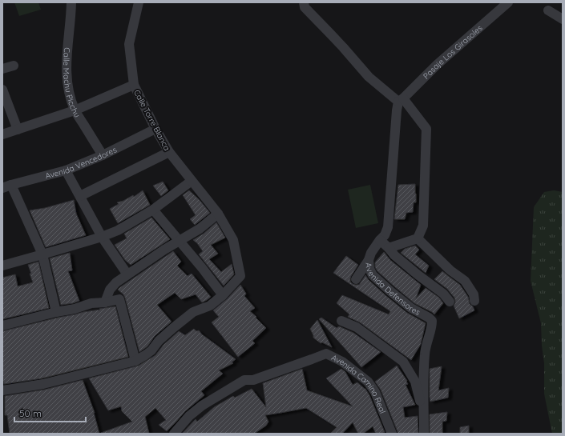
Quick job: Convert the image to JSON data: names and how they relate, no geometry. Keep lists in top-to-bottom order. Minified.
{"streets":{"street":["Pasaje Los Girasoles","Calle Machu Picchu","Calle Torre Blanca","Avenida Vencedores","Avenida Defensores","Avenida Camino Real"]},"crossings":[["Pasaje Los Girasoles","Avenida Defensores"],["Calle Machu Picchu","Avenida Vencedores"],["Calle Torre Blanca","Avenida Vencedores"]],"scale_bar":"50 m"}
